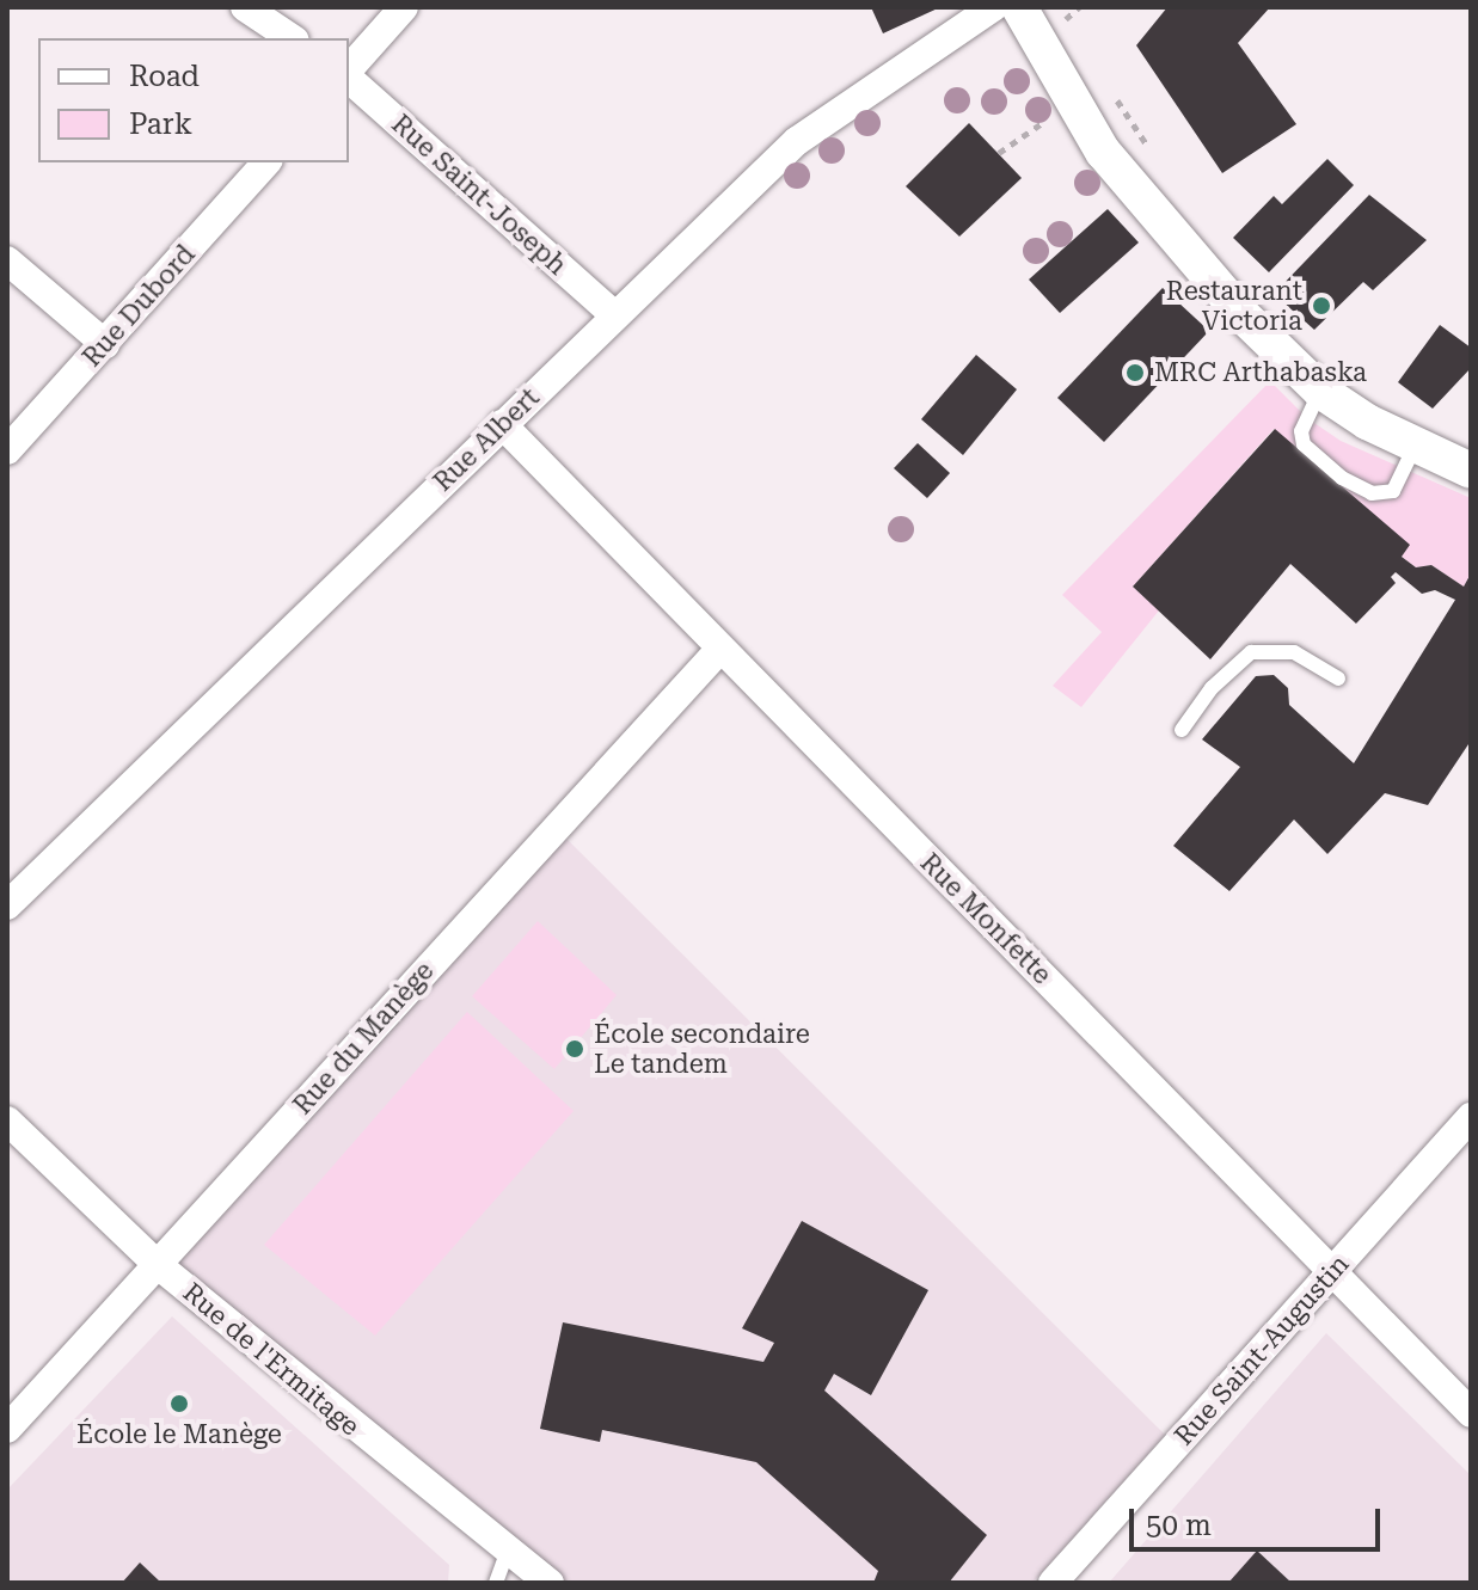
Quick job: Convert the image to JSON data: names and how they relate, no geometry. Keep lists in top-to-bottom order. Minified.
{"streets":{"street":["Rue Saint-Joseph","Rue Dubord","Rue Albert","Rue Monfette","Rue du Manège","Rue Saint-Augustin","Rue de l'Ermitage"]},"crossings":[["Rue Saint-Joseph","Rue Albert"],["Rue Albert","Rue Monfette"],["Rue Monfette","Rue du Manège"],["Rue Monfette","Rue Saint-Augustin"],["Rue du Manège","Rue de l'Ermitage"]],"places":["Restaurant Victoria","MRC Arthabaska","École secondaire Le tandem","École le Manège"],"legend":["Road","Park"],"scale_bar":"50 m"}
